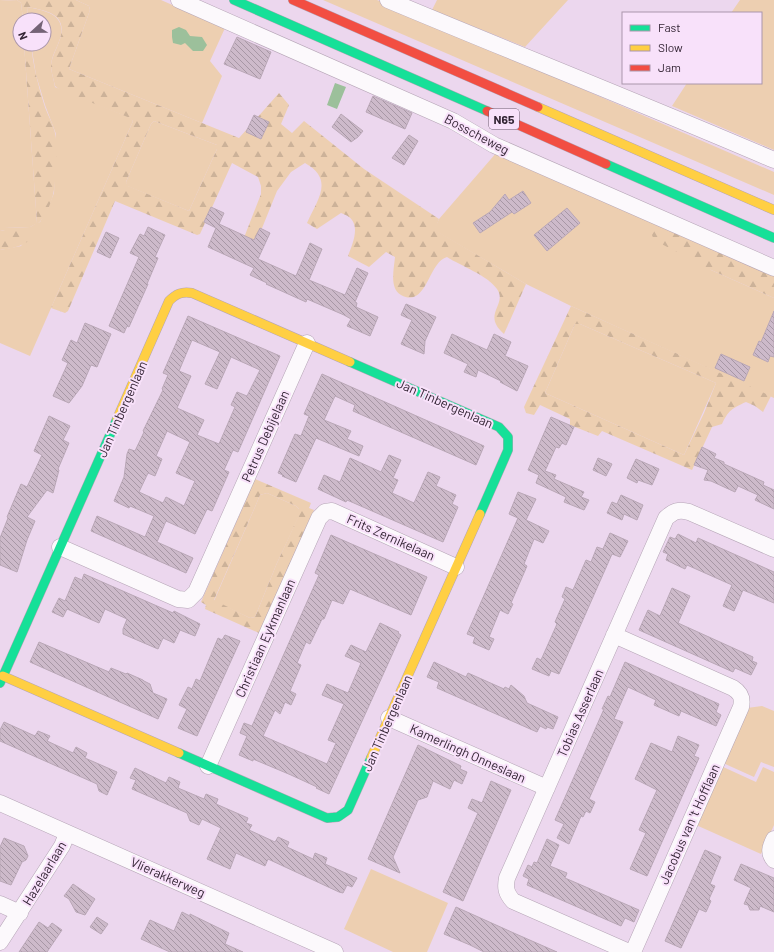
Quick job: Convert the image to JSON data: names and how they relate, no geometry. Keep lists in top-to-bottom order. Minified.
{"streets":{"street":["N65","Bosscheweg","Jan Tinbergenlaan","Petrus Debijelaan","Frits Zernikelaan","Christiaan Eykmanlaan","Tobias Asserlaan","Kamerlingh Onneslaan","Jacobus van 't Hofflaan","Hazelaarlaan","Vlierakkerweg"]},"crossings":[["Jan Tinbergenlaan","Petrus Debijelaan"],["Jan Tinbergenlaan","Frits Zernikelaan"],["Jan Tinbergenlaan","Christiaan Eykmanlaan"],["Jan Tinbergenlaan","Kamerlingh Onneslaan"],["Frits Zernikelaan","Christiaan Eykmanlaan"],["Tobias Asserlaan","Kamerlingh Onneslaan"],["Tobias Asserlaan","Jacobus van 't Hofflaan"],["Hazelaarlaan","Vlierakkerweg"]],"legend":["Fast","Slow","Jam"],"north":"left"}
